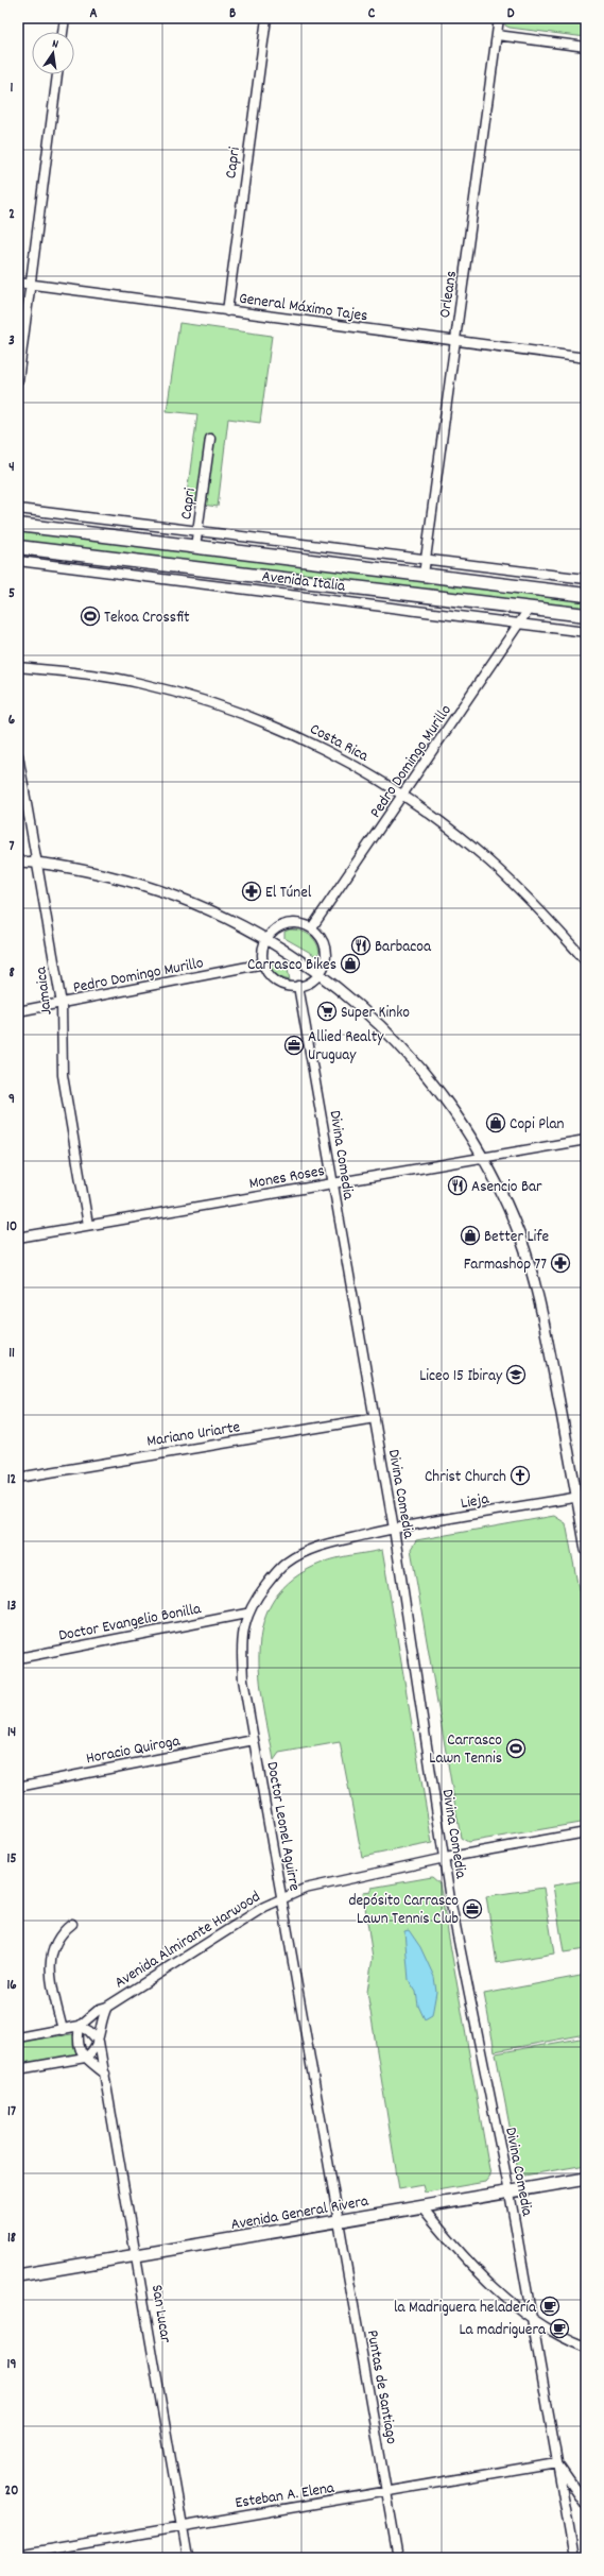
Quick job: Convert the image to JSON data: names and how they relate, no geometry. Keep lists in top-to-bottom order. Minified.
{"streets":{"main road":["Avenida Italia","Avenida General Rivera"],"street":["Capri","Orleans","General Máximo Tajes","Costa Rica","Pedro Domingo Murillo","Jamaica","Divina Comedia","Mones Roses","Mariano Uriarte","Lieja","Doctor Evangelio Bonilla","Horacio Quiroga","Doctor Leonel Aguirre","Avenida Almirante Harwood","San Lucar","Puntas de Santiago","Esteban A. Elena"]},"crossings":[["Capri","General Máximo Tajes"],["Capri","Avenida Italia"],["Orleans","General Máximo Tajes"],["Orleans","Avenida Italia"],["Avenida Italia","Pedro Domingo Murillo"],["Costa Rica","Pedro Domingo Murillo"],["Pedro Domingo Murillo","Jamaica"],["Jamaica","Mones Roses"],["Divina Comedia","Mones Roses"],["Divina Comedia","Mariano Uriarte"],["Divina Comedia","Lieja"],["Divina Comedia","Doctor Leonel Aguirre"],["Divina Comedia","Avenida Almirante Harwood"],["Divina Comedia","Avenida General Rivera"],["Divina Comedia","Esteban A. Elena"],["Lieja","Doctor Leonel Aguirre"],["Doctor Evangelio Bonilla","Doctor Leonel Aguirre"],["Horacio Quiroga","Doctor Leonel Aguirre"],["Doctor Leonel Aguirre","Avenida Almirante Harwood"],["Doctor Leonel Aguirre","Avenida General Rivera"],["Doctor Leonel Aguirre","Puntas de Santiago"],["Avenida Almirante Harwood","San Lucar"],["Avenida General Rivera","San Lucar"],["Avenida General Rivera","Puntas de Santiago"],["San Lucar","Esteban A. Elena"],["Puntas de Santiago","Esteban A. Elena"]],"places":{"sports":["Tekoa Crossfit","Carrasco Lawn Tennis"],"pharmacy":["El Túnel","Farmashop 77"],"restaurant":["Barbacoa","Asencio Bar"],"shop":["Carrasco Bikes","Copi Plan","Better Life"],"supermarket":["Super Kinko"],"office":["Allied Realty Uruguay","depósito Carrasco Lawn Tennis Club"],"school or university":["Liceo 15 Ibiray"],"church":["Christ Church"],"cafe":["la Madriguera heladería","La madriguera"]},"north":"top","grid":{"columns":["A","B","C","D"],"rows":["1","2","3","4","5","6","7","8","9","10","11","12","13","14","15","16","17","18","19","20"]}}
